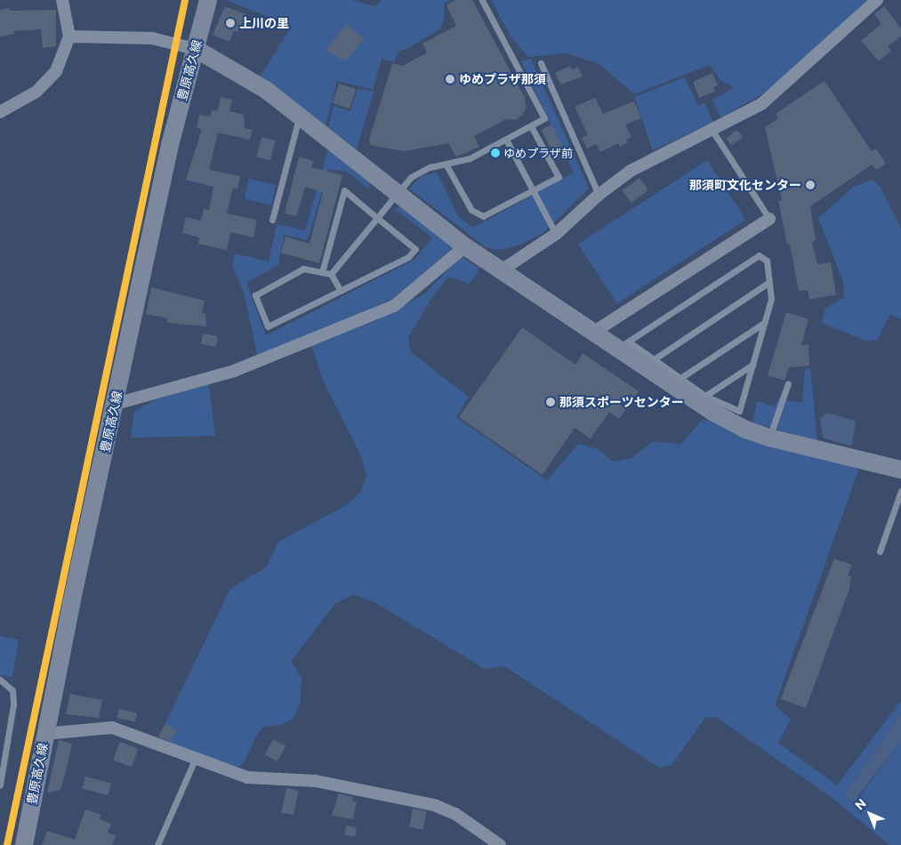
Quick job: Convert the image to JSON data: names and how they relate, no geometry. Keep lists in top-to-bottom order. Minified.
{"streets":{"main road":["豊原高久線"]},"places":["上川の里","ゆめプラザ那須","ゆめプラザ前","那須町文化センター","那須スポーツセンター"],"north":"top left"}
